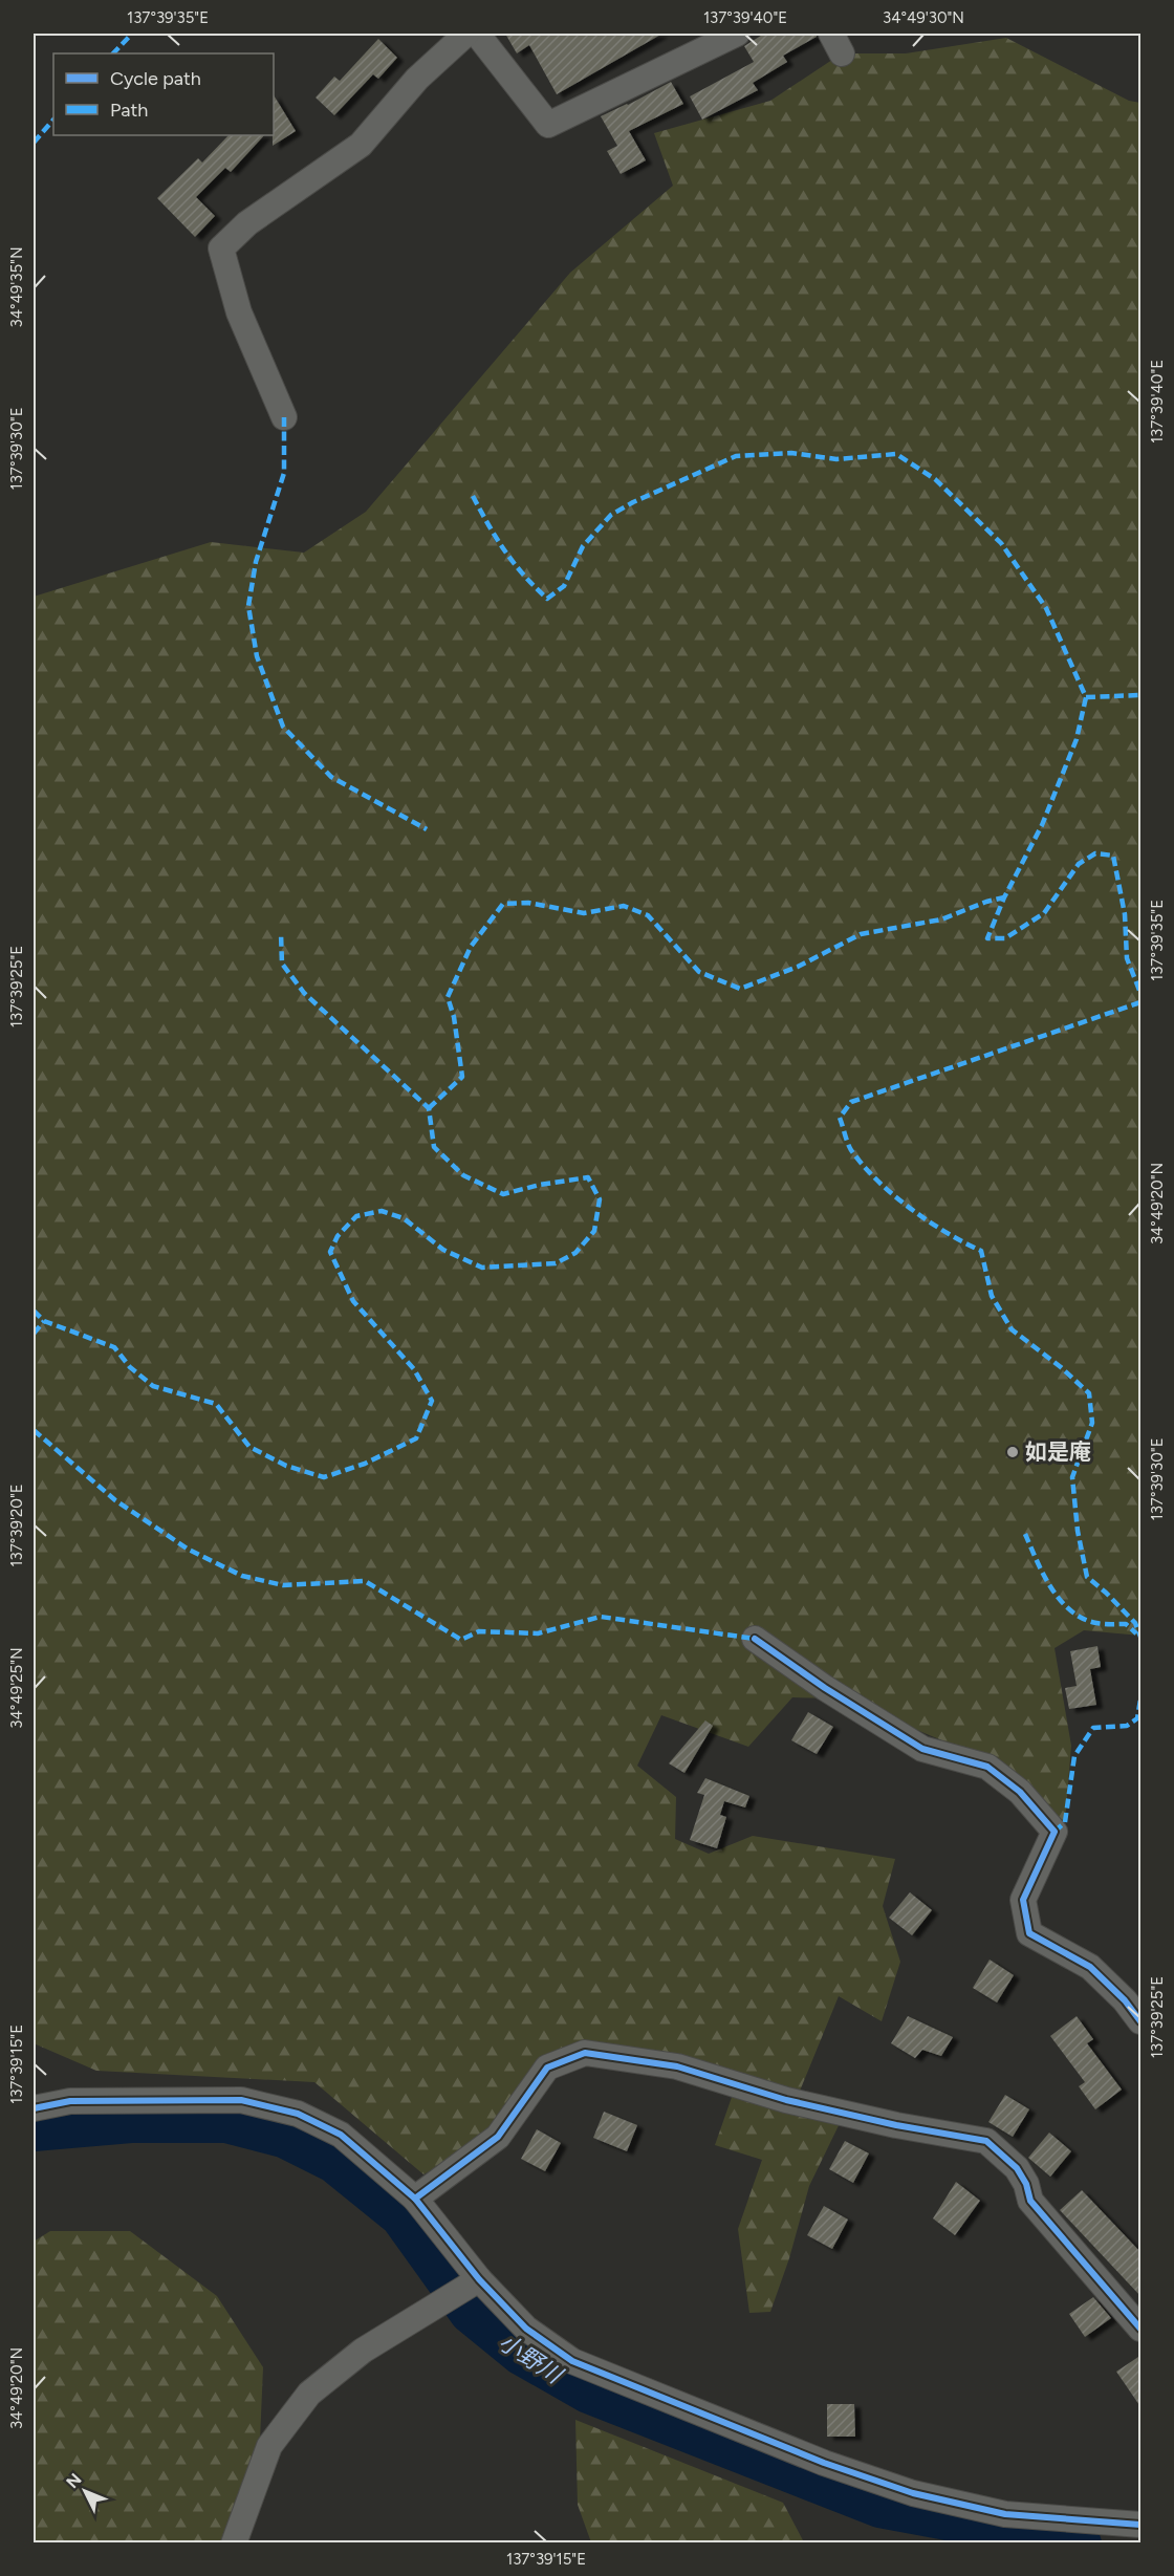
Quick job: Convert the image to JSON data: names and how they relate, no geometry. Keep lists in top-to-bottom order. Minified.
{"water":["小野川"],"places":["如是庵"],"legend":["Cycle path","Path"],"north":"top left","coordinates":["137°39'35\"E","137°39'40\"E","34°49'30\"N","34°49'35\"N","137°39'30\"E","137°39'25\"E","34°49'20\"N","137°39'20\"E","34°49'25\"N","137°39'15\"E"]}
